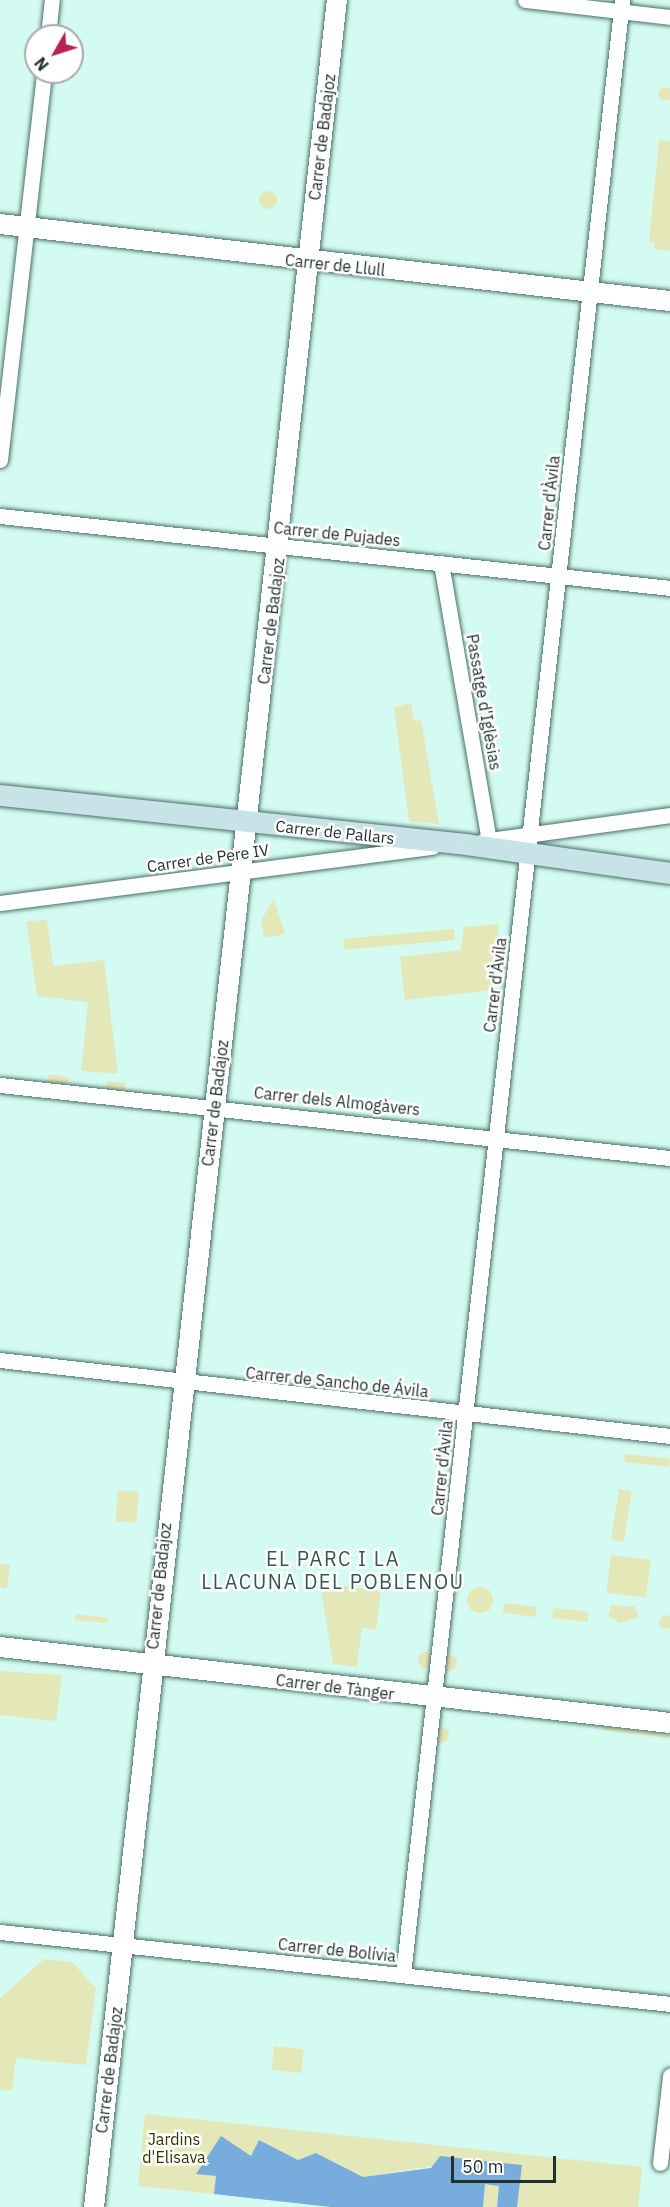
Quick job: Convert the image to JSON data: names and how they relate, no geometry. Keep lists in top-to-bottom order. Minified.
{"streets":{"main road":["Carrer de Pallars"],"street":["Carrer de Badajoz","Carrer de Llull","Carrer d'Àvila","Carrer de Pujades","Passatge d'Iglèsias","Carrer de Pere IV","Carrer dels Almogàvers","Carrer de Sancho de Ávila","Carrer de Tànger","Carrer de Bolívia"]},"crossings":[["Carrer de Badajoz","Carrer de Llull"],["Carrer de Badajoz","Carrer de Pujades"],["Carrer de Badajoz","Carrer de Pallars"],["Carrer de Badajoz","Carrer de Pere IV"],["Carrer de Badajoz","Carrer dels Almogàvers"],["Carrer de Badajoz","Carrer de Sancho de Ávila"],["Carrer de Badajoz","Carrer de Tànger"],["Carrer de Badajoz","Carrer de Bolívia"],["Carrer de Llull","Carrer d'Àvila"],["Carrer d'Àvila","Carrer de Pujades"],["Carrer d'Àvila","Carrer de Pallars"],["Carrer d'Àvila","Carrer dels Almogàvers"],["Carrer d'Àvila","Carrer de Sancho de Ávila"],["Carrer d'Àvila","Carrer de Tànger"],["Carrer d'Àvila","Carrer de Bolívia"],["Carrer de Pujades","Passatge d'Iglèsias"],["Passatge d'Iglèsias","Carrer de Pallars"],["Carrer de Pallars","Carrer de Pere IV"]],"districts":["EL PARC I LA LLACUNA DEL POBLENOU"],"parks":["Jardins d'Elisava"],"scale_bar":"50 m","north":"bottom left"}
